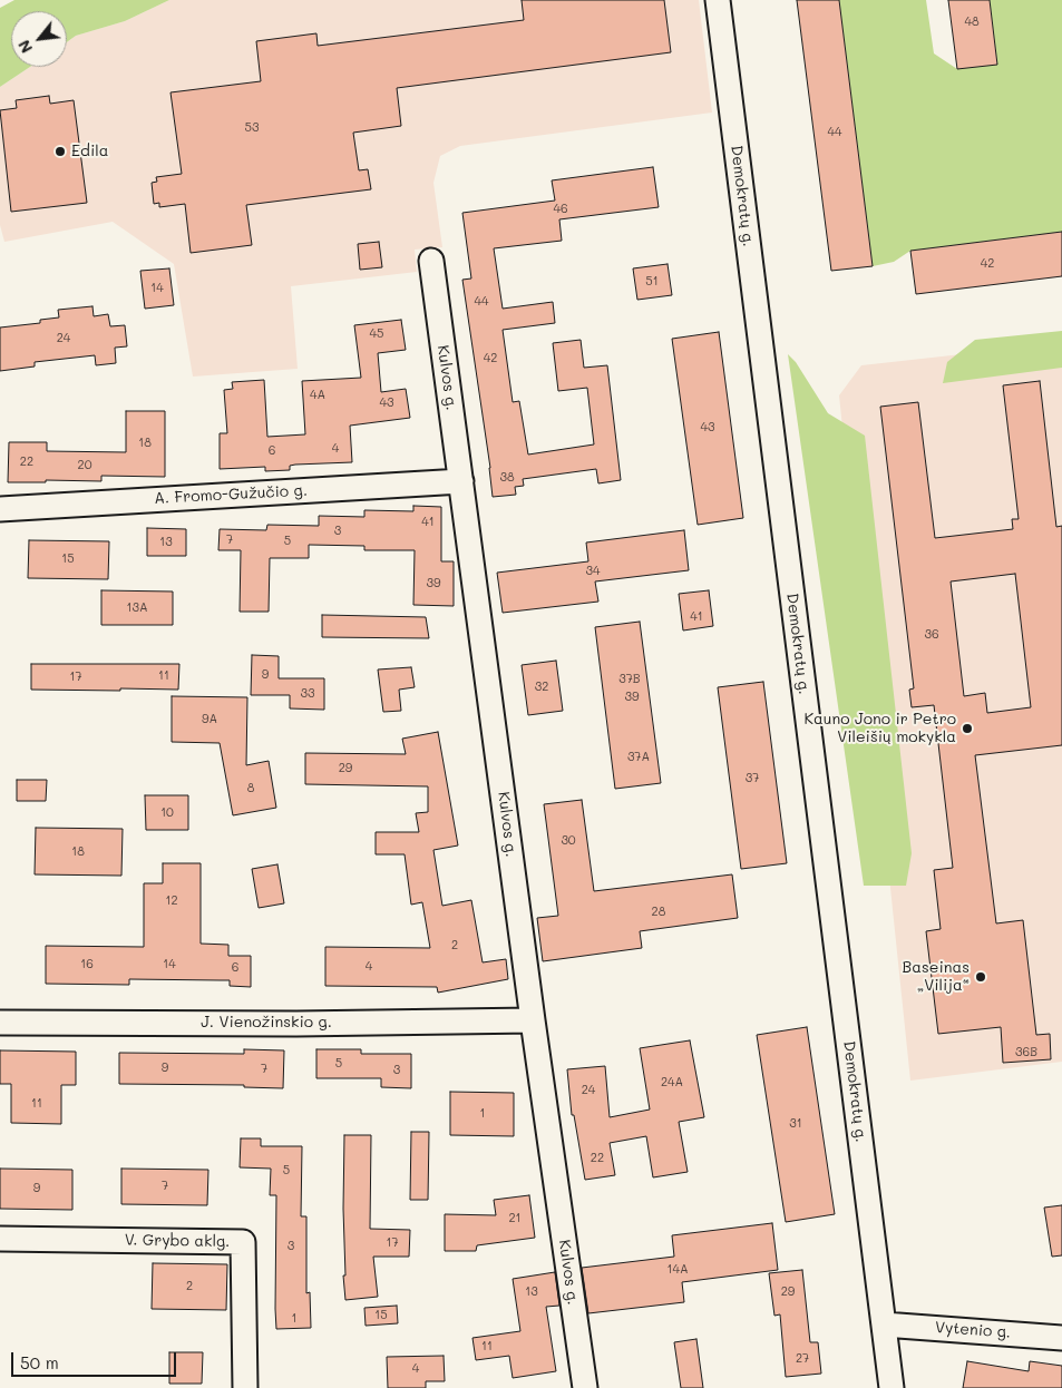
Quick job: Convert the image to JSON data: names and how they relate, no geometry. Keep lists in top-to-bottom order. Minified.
{"streets":{"street":["Demokratų g.","Kulvos g.","A. Fromo-Gužučio g.","J. Vienožinskio g.","V. Grybo aklg.","Vytenio g."]},"crossings":[["Demokratų g.","Vytenio g."],["Kulvos g.","A. Fromo-Gužučio g."],["Kulvos g.","J. Vienožinskio g."]],"places":["Edila","Kauno Jono ir Petro Vileišių mokykla","Baseinas „Vilija“"],"house_numbers":["48","53","44","46","42","51","14","44","45","24","42","4A","43","43","18","4","6","22","20","38","41","3","7","5","13","15","34","39","13A","41","36","9","11","17","37B","32","33","39","9A","37A","29","37","8","10","30","18","12","28","2","16","14","4","6","36B","5","9","7","3","24A","24","11","1","31","22","5","7","9","21","17","3","14A","2","13","29","15","1","11","27","4"],"scale_bar":"50 m","north":"bottom left"}
